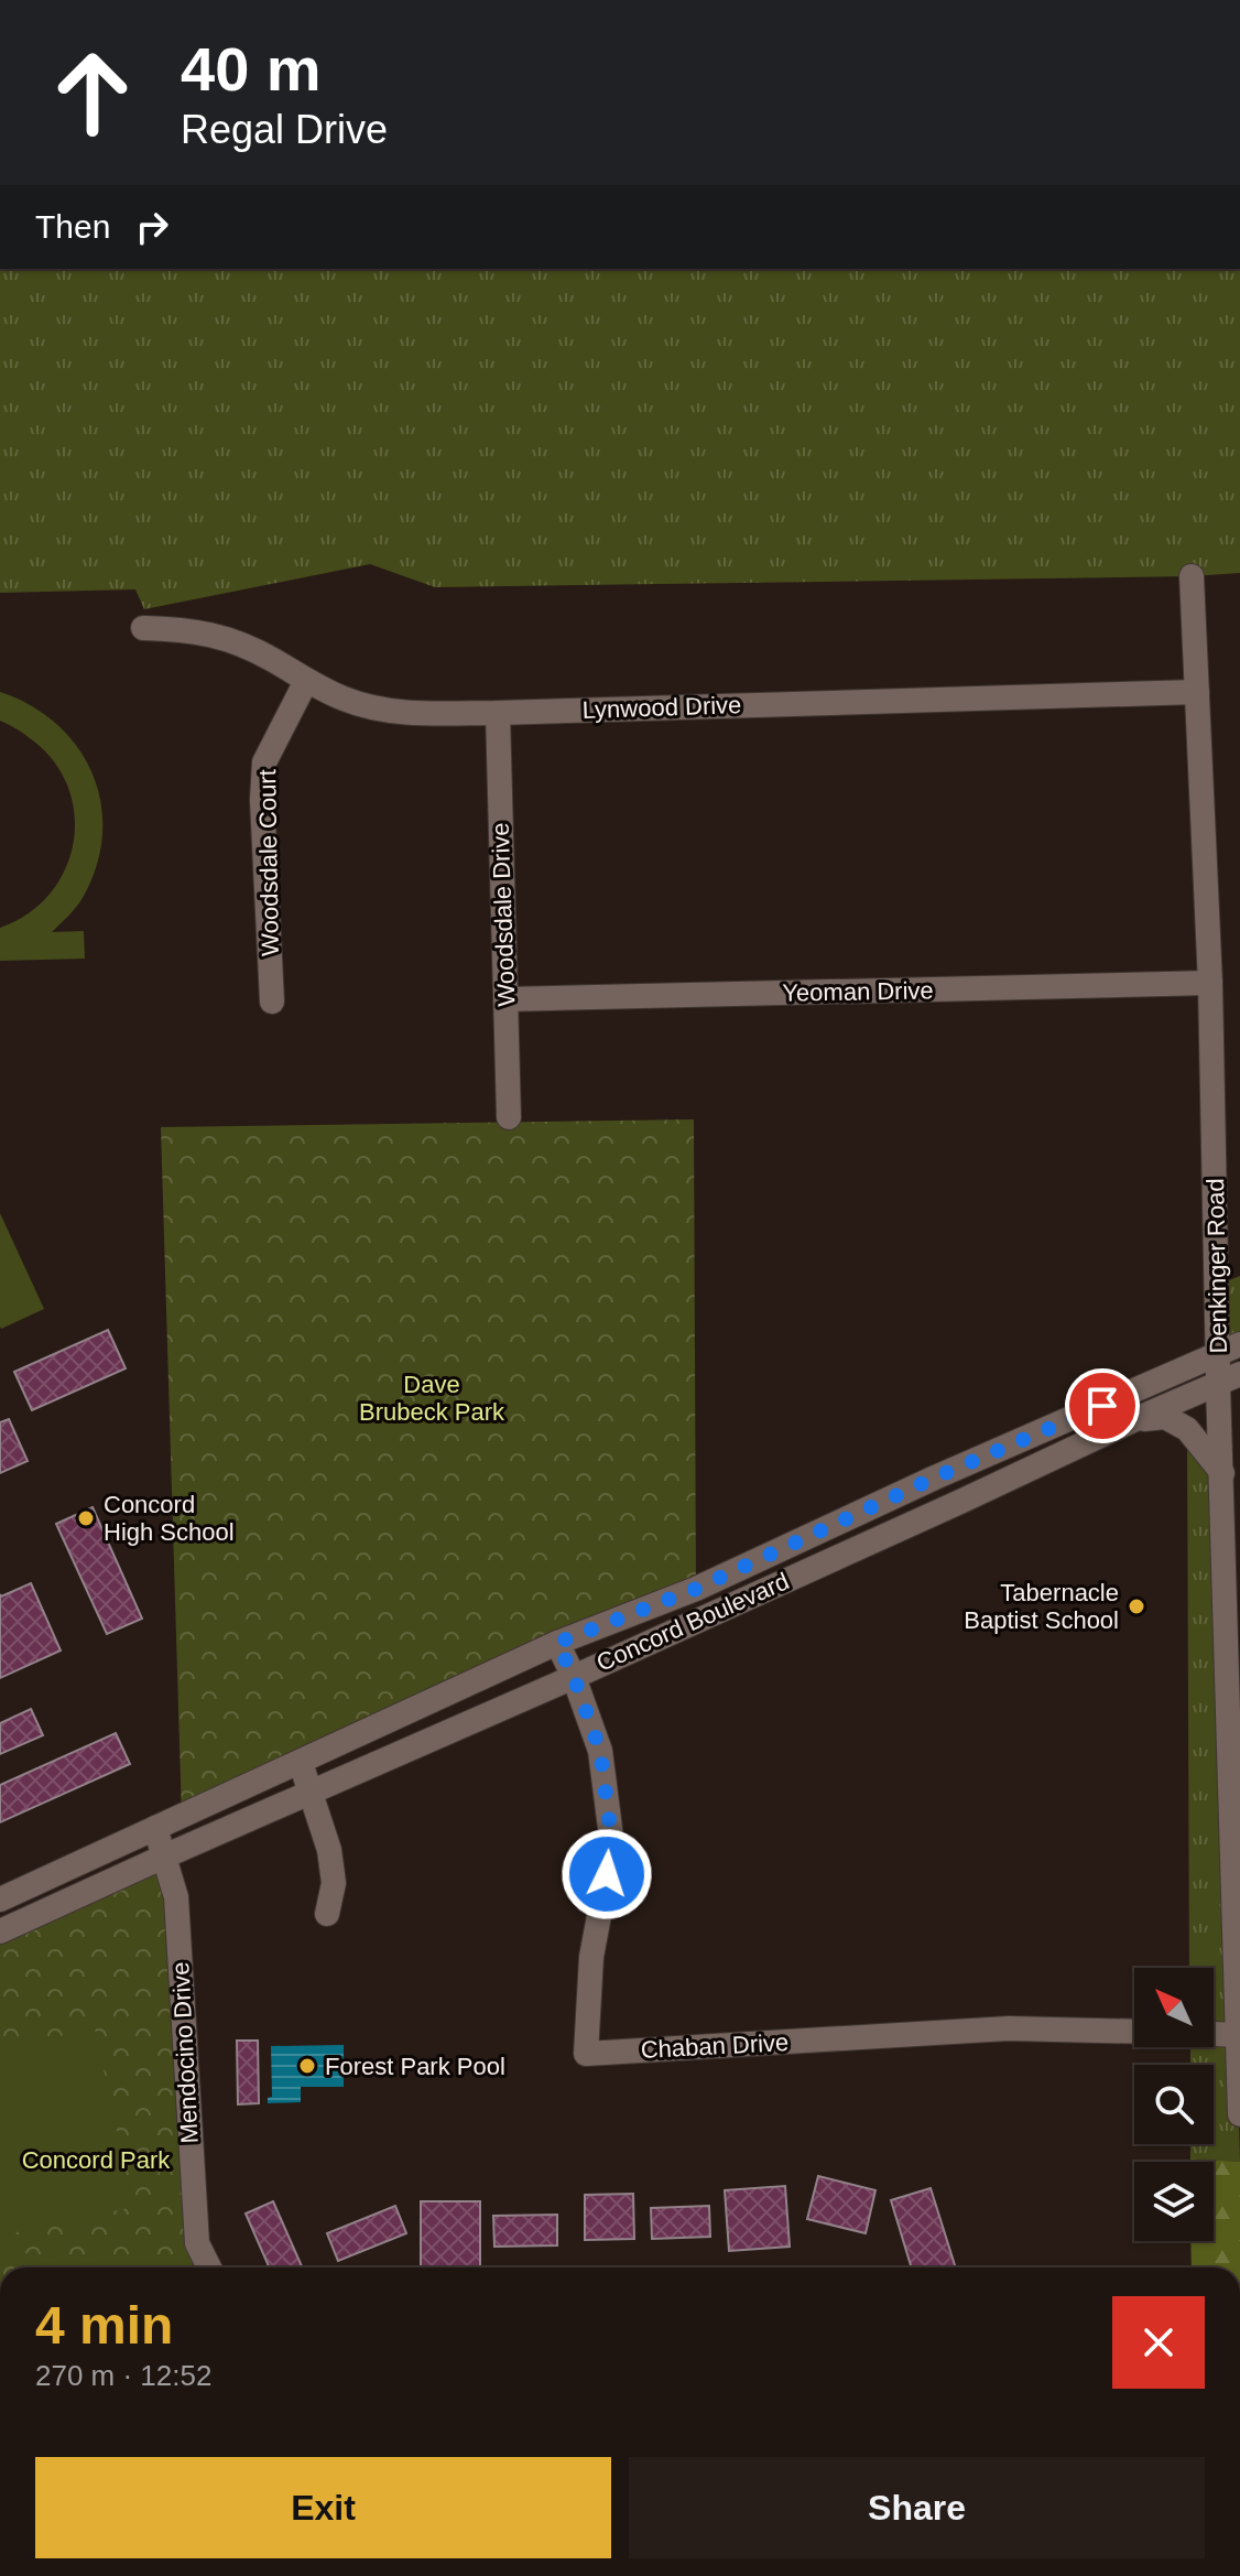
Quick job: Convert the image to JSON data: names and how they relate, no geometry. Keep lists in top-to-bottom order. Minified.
{"streets":{"street":["Lynwood Drive","Woodsdale Court","Woodsdale Drive","Yeoman Drive","Denkinger Road","Concord Boulevard","Chaban Drive","Mendocino Drive"]},"crossings":[["Lynwood Drive","Woodsdale Court"],["Lynwood Drive","Woodsdale Drive"],["Lynwood Drive","Denkinger Road"],["Woodsdale Drive","Yeoman Drive"],["Yeoman Drive","Denkinger Road"],["Denkinger Road","Concord Boulevard"],["Concord Boulevard","Chaban Drive"],["Concord Boulevard","Mendocino Drive"]],"parks":["Dave Brubeck Park","Concord Park"],"places":["Concord High School","Tabernacle Baptist School","Forest Park Pool"],"north":"top left","page":{"turn":["40 m","Regal Drive"],"then":"Then","heading":["4 min","270 m · 12:52"],"buttons":["Exit","Share"]}}
